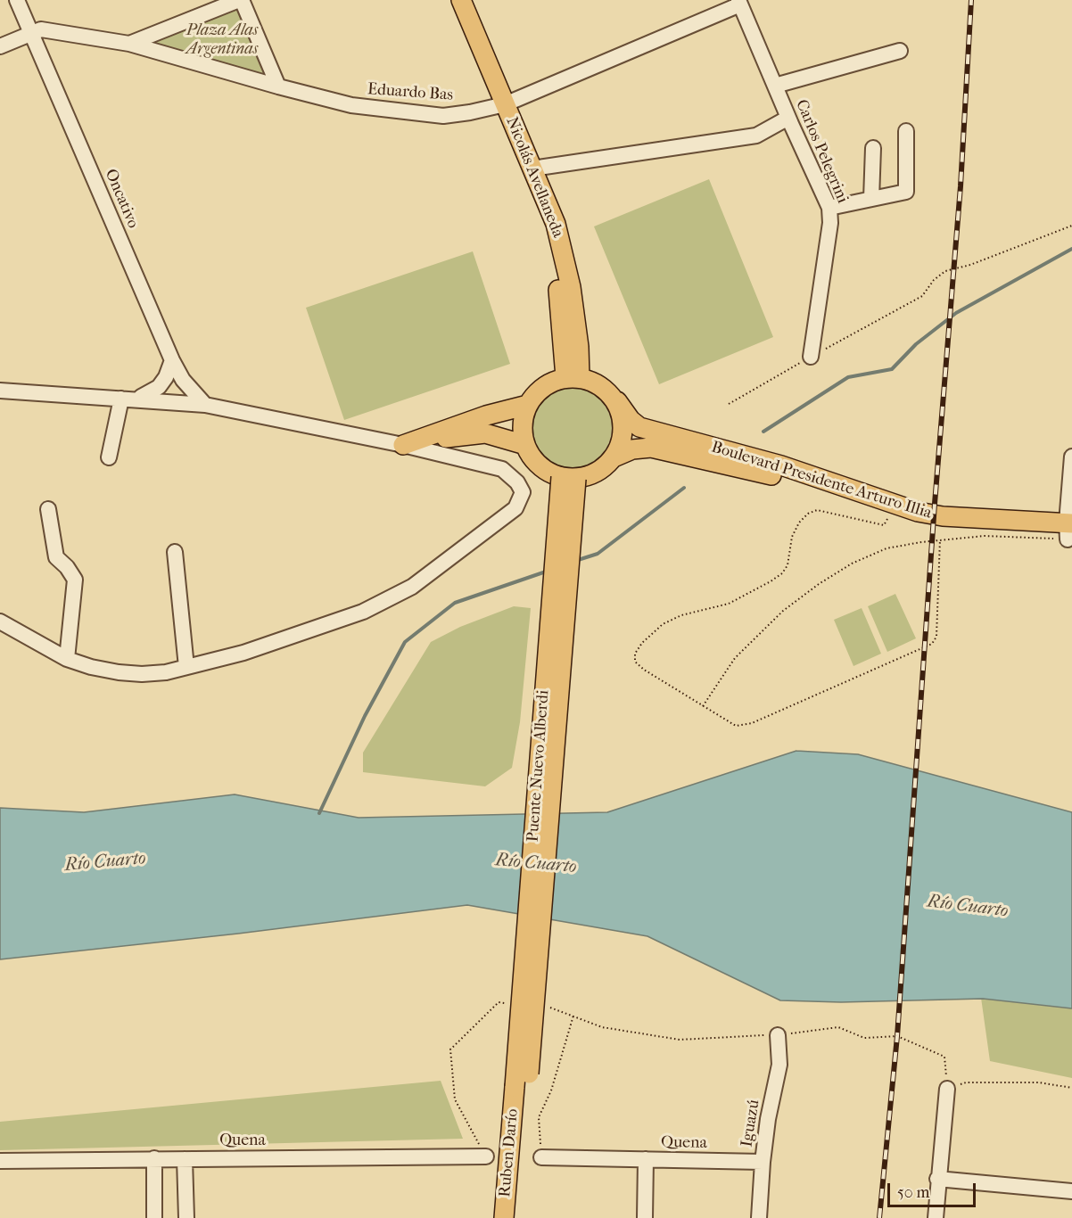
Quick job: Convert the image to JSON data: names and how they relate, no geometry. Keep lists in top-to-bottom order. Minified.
{"streets":{"main road":["Nicolás Avellaneda","Boulevard Presidente Arturo Illia","Puente Nuevo Alberdi","Ruben Darío"],"street":["Eduardo Bas","Carlos Pelegrini","Oncativo","Iguazú","Quena"]},"crossings":[["Eduardo Bas","Carlos Pelegrini"],["Eduardo Bas","Nicolás Avellaneda"],["Eduardo Bas","Oncativo"],["Nicolás Avellaneda","Boulevard Presidente Arturo Illia"],["Nicolás Avellaneda","Puente Nuevo Alberdi"],["Boulevard Presidente Arturo Illia","Puente Nuevo Alberdi"],["Puente Nuevo Alberdi","Ruben Darío"],["Iguazú","Quena"]],"water":["Río Cuarto"],"parks":["Plaza Alas Argentinas"],"scale_bar":"50 m"}
